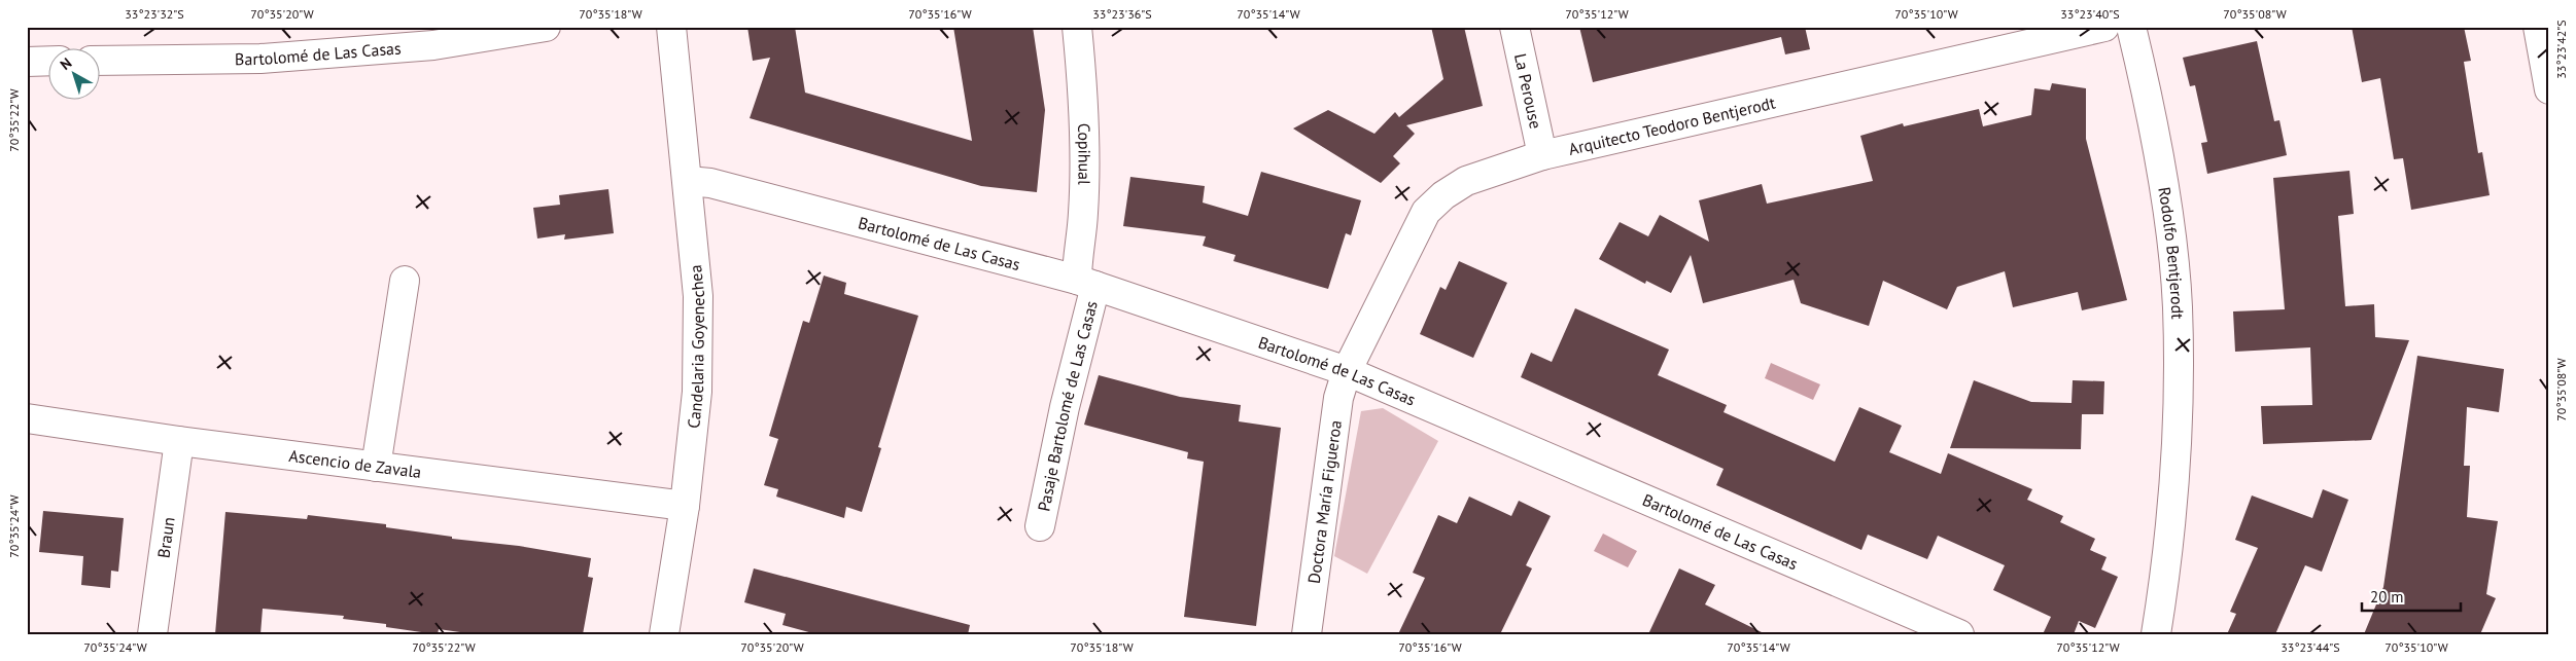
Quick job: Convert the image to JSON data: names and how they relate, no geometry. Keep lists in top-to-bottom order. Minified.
{"streets":{"street":["Bartolomé de Las Casas","La Perouse","Arquitecto Teodoro Bentjerodt","Copihual","Rodolfo Bentjerodt","Candelaria Goyenechea","Pasaje Bartolomé de Las Casas","Ascencio de Zavala","Doctora María Figueroa","Braun"]},"crossings":[["Bartolomé de Las Casas","Arquitecto Teodoro Bentjerodt"],["Bartolomé de Las Casas","Copihual"],["Bartolomé de Las Casas","Candelaria Goyenechea"],["Bartolomé de Las Casas","Pasaje Bartolomé de Las Casas"],["Bartolomé de Las Casas","Doctora María Figueroa"],["La Perouse","Arquitecto Teodoro Bentjerodt"],["Arquitecto Teodoro Bentjerodt","Doctora María Figueroa"],["Copihual","Pasaje Bartolomé de Las Casas"],["Candelaria Goyenechea","Ascencio de Zavala"],["Ascencio de Zavala","Braun"]],"scale_bar":"20 m","north":"top left","coordinates":["33°23'32\"S","70°35'20\"W","70°35'18\"W","70°35'16\"W","33°23'36\"S","70°35'14\"W","70°35'12\"W","70°35'10\"W","33°23'40\"S","70°35'08\"W","33°23'42\"S","70°35'22\"W","70°35'24\"W","33°23'44\"S"]}
